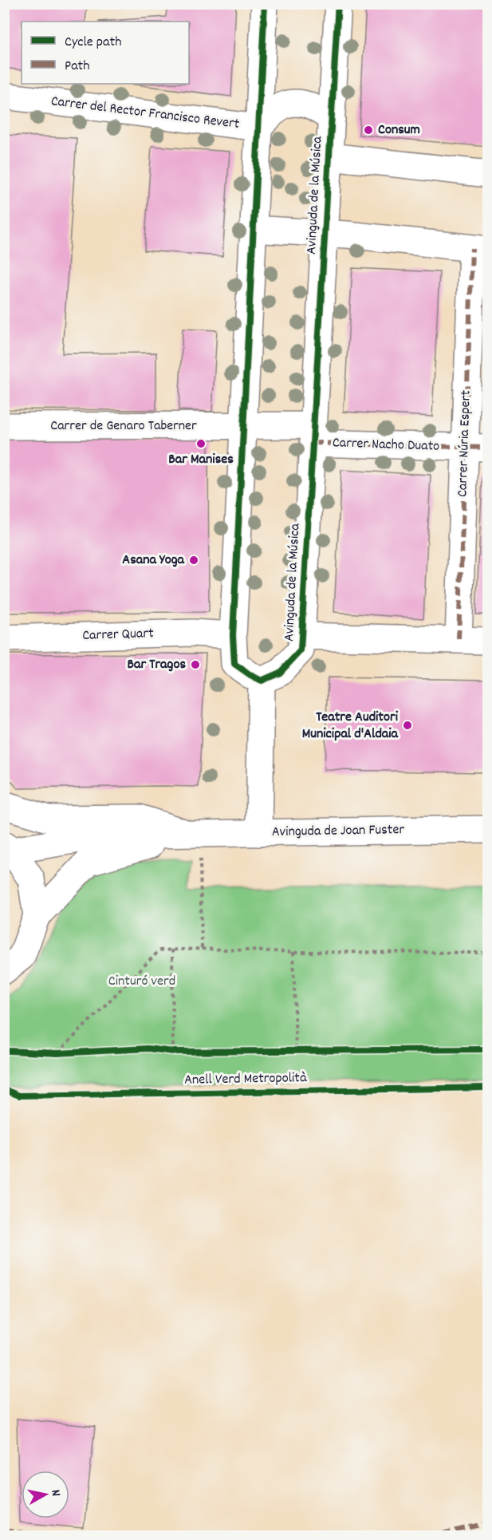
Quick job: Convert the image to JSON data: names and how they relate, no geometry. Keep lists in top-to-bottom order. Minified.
{"streets":{"street":["Carrer del Rector Francisco Revert","Avinguda de la Música","Carrer de Genaro Taberner","Carrer Núria Espert","Carrer Nacho Duato","Carrer Quart","Avinguda de Joan Fuster"],"cycle path":["Anell Verd Metropolità"]},"crossings":[["Carrer del Rector Francisco Revert","Avinguda de la Música"],["Avinguda de la Música","Carrer Nacho Duato"],["Carrer Núria Espert","Carrer Nacho Duato"]],"parks":["Cinturó verd"],"places":["Consum","Bar Manises","Asana Yoga","Bar Tragos","Teatre Auditori Municipal d'Aldaia"],"legend":["Cycle path","Path"],"north":"right"}
